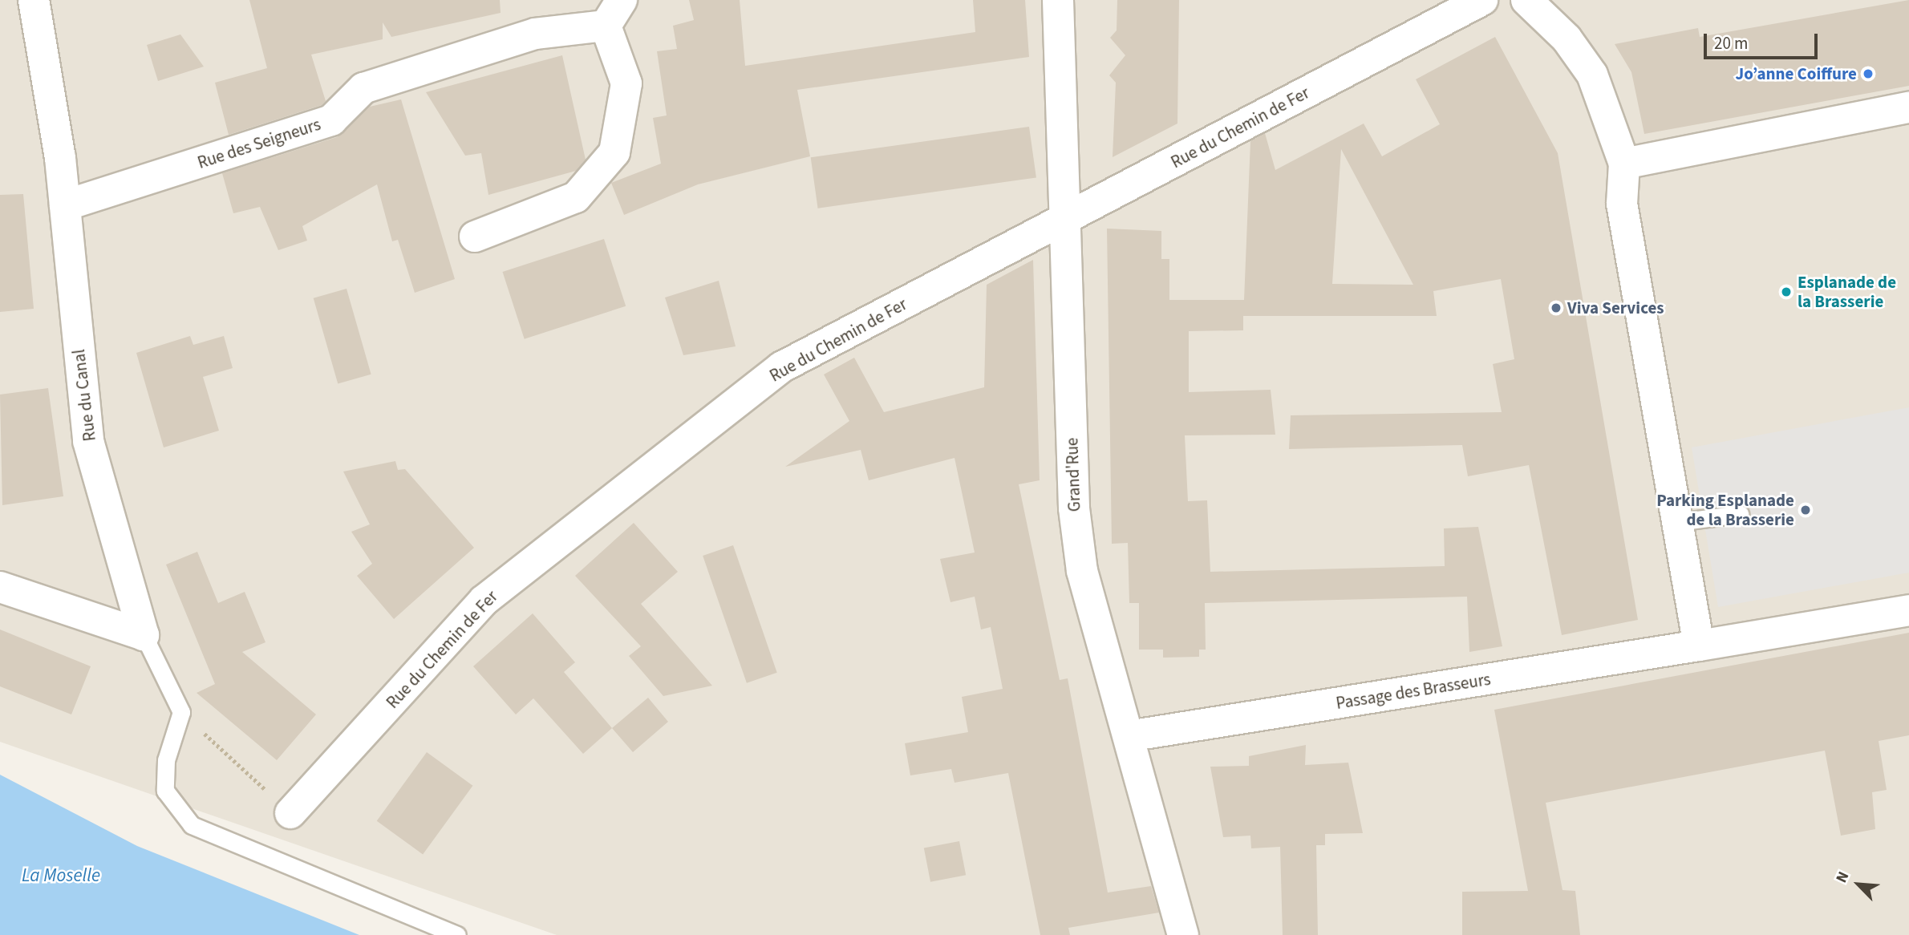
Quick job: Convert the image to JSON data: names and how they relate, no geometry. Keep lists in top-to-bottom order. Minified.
{"streets":{"street":["Rue du Chemin de Fer","Rue des Seigneurs","Rue du Canal","Grand'Rue","Passage des Brasseurs"]},"crossings":[["Rue du Chemin de Fer","Grand'Rue"],["Rue des Seigneurs","Rue du Canal"],["Grand'Rue","Passage des Brasseurs"]],"water":["La Moselle"],"places":["Jo’anne Coiffure","Esplanade de la Brasserie","Viva Services","Parking Esplanade de la Brasserie"],"scale_bar":"20 m","north":"top left"}
